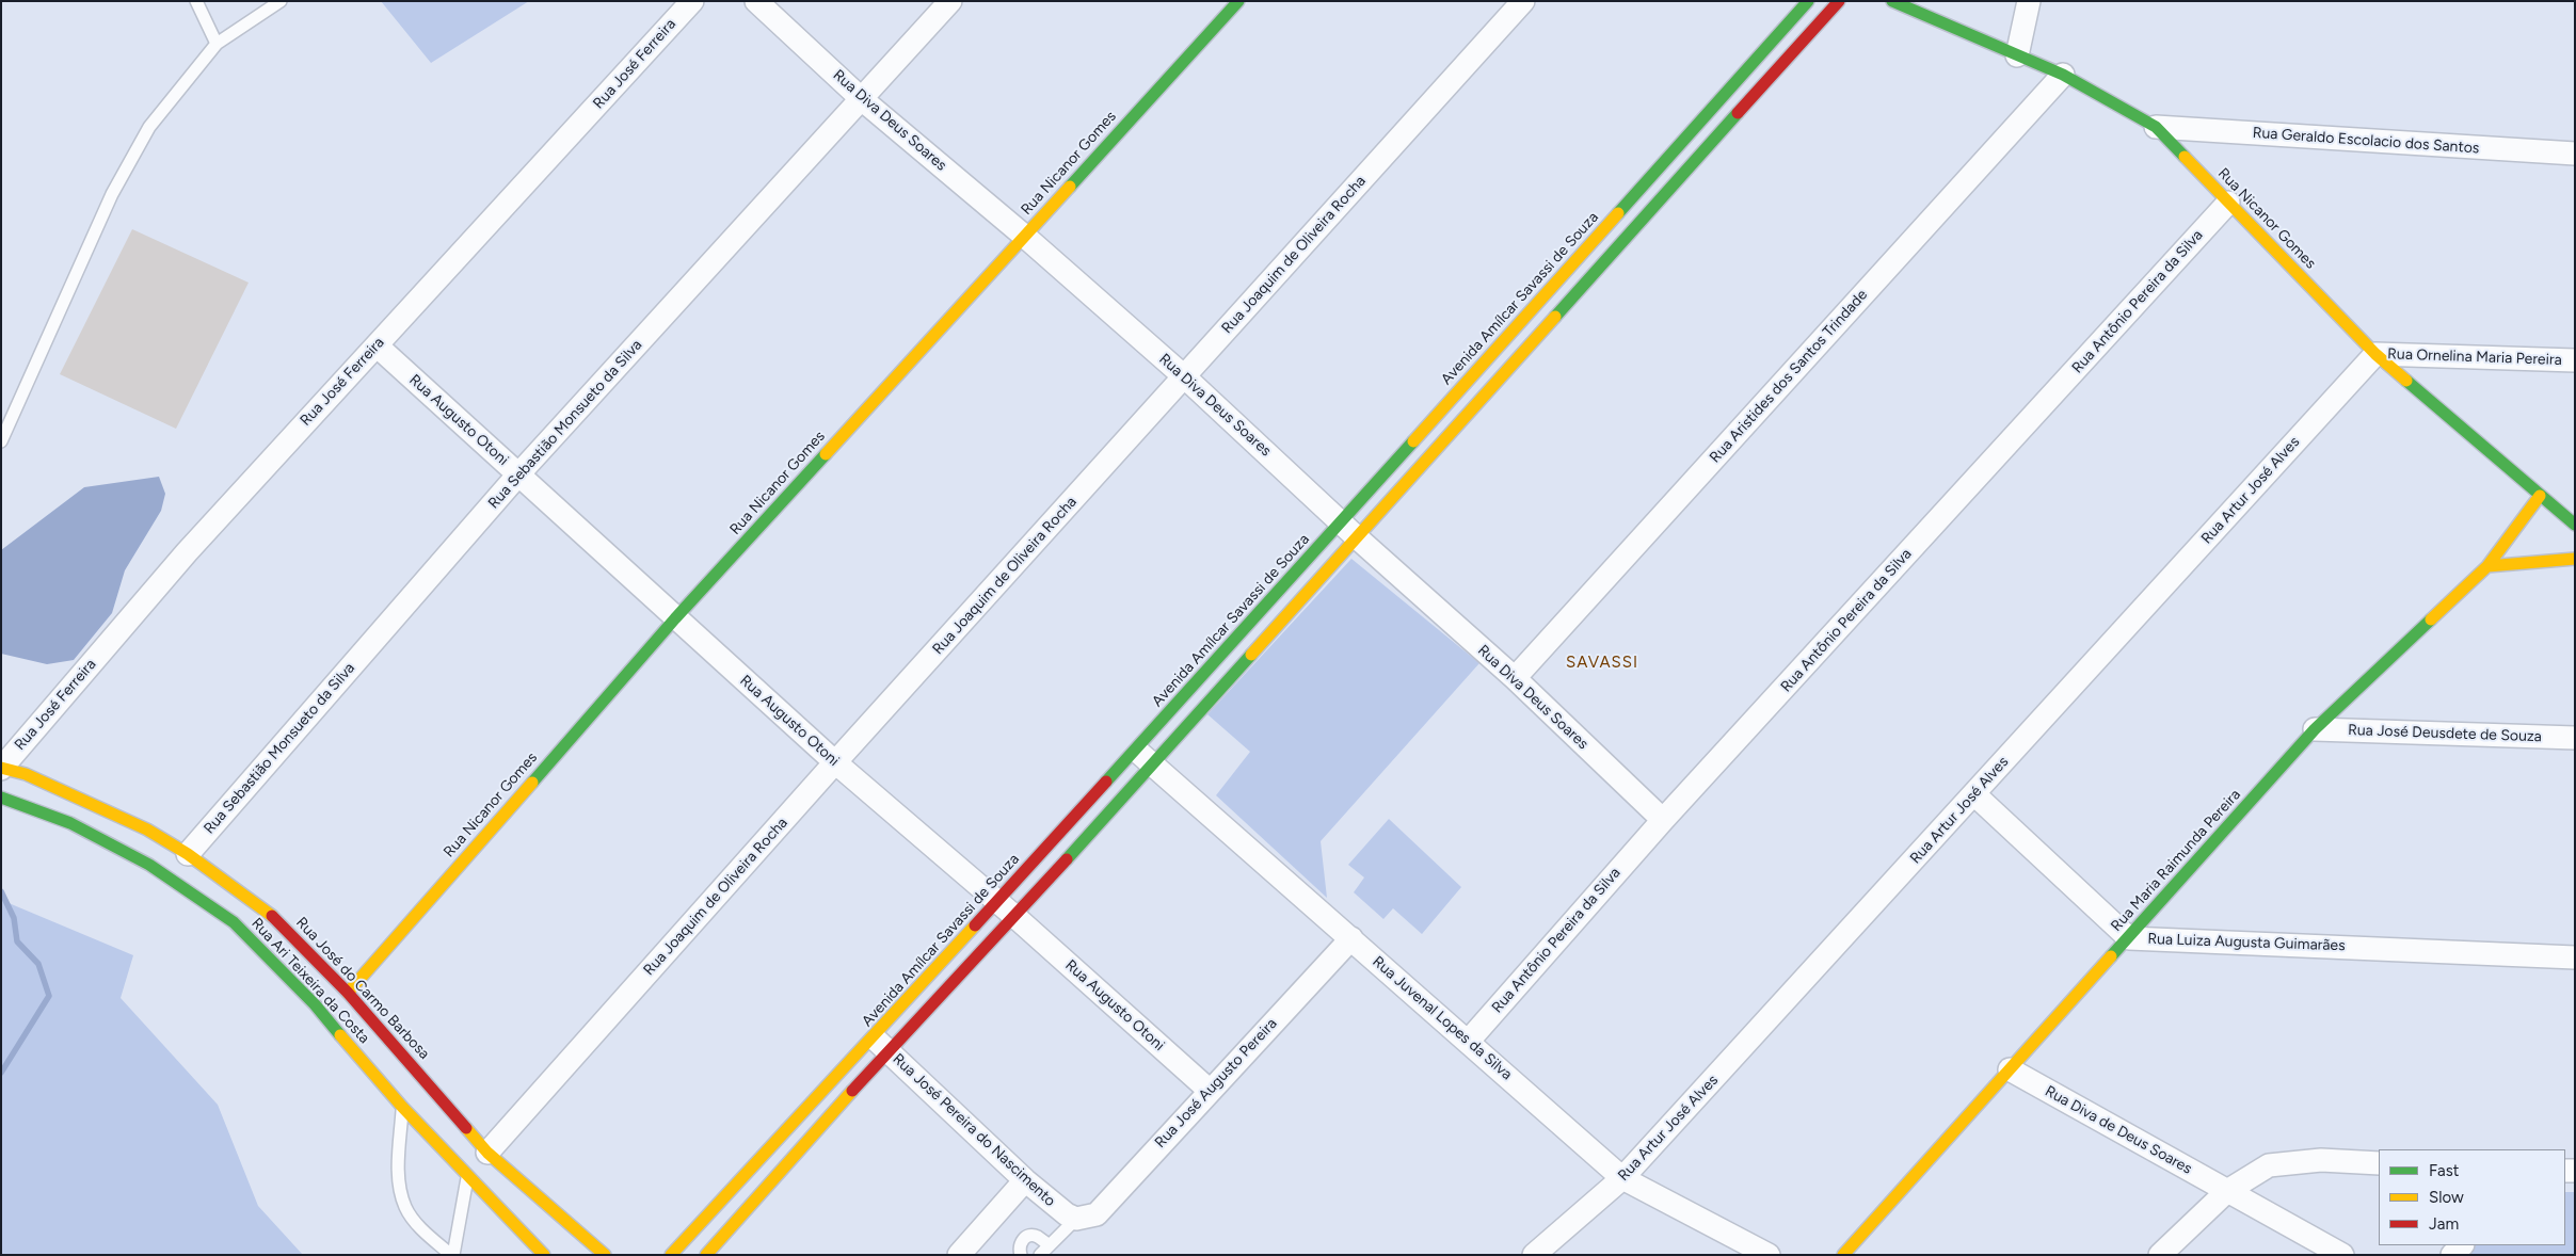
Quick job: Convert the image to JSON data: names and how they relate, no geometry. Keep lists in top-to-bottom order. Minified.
{"streets":{"main road":["Rua Nicanor Gomes","Avenida Amílcar Savassi de Souza","Rua Maria Raimunda Pereira","Rua Ari Teixeira da Costa","Rua José do Carmo Barbosa"],"street":["Rua José Ferreira","Rua Diva Deus Soares","Rua Geraldo Escolacio dos Santos","Rua Joaquim de Oliveira Rocha","Rua Antônio Pereira da Silva","Rua Ornelina Maria Pereira","Rua Aristides dos Santos Trindade","Rua Augusto Otoni","Rua Sebastião Monsueto da Silva","Rua Artur José Alves","Rua José Deusdete de Souza","Rua Luiza Augusta Guimarães","Rua Juvenal Lopes da Silva","Rua José Augusto Pereira","Rua José Pereira do Nascimento","Rua Diva de Deus Soares"]},"crossings":[["Rua José Ferreira","Rua Augusto Otoni"],["Rua José Ferreira","Rua José do Carmo Barbosa"],["Rua Diva Deus Soares","Rua Nicanor Gomes"],["Rua Diva Deus Soares","Rua Joaquim de Oliveira Rocha"],["Rua Diva Deus Soares","Avenida Amílcar Savassi de Souza"],["Rua Diva Deus Soares","Rua Antônio Pereira da Silva"],["Rua Diva Deus Soares","Rua Aristides dos Santos Trindade"],["Rua Diva Deus Soares","Rua Sebastião Monsueto da Silva"],["Rua Geraldo Escolacio dos Santos","Rua Nicanor Gomes"],["Rua Nicanor Gomes","Rua Antônio Pereira da Silva"],["Rua Nicanor Gomes","Rua Ornelina Maria Pereira"],["Rua Nicanor Gomes","Rua Aristides dos Santos Trindade"],["Rua Nicanor Gomes","Rua Augusto Otoni"],["Rua Nicanor Gomes","Rua Artur José Alves"],["Rua Nicanor Gomes","Rua Maria Raimunda Pereira"],["Rua Nicanor Gomes","Rua José do Carmo Barbosa"],["Rua Joaquim de Oliveira Rocha","Rua Augusto Otoni"],["Rua Joaquim de Oliveira Rocha","Rua José do Carmo Barbosa"],["Avenida Amílcar Savassi de Souza","Rua Augusto Otoni"],["Avenida Amílcar Savassi de Souza","Rua Juvenal Lopes da Silva"],["Avenida Amílcar Savassi de Souza","Rua José Pereira do Nascimento"],["Rua Antônio Pereira da Silva","Rua Juvenal Lopes da Silva"],["Rua Ornelina Maria Pereira","Rua Artur José Alves"],["Rua Augusto Otoni","Rua Sebastião Monsueto da Silva"],["Rua Augusto Otoni","Rua José Augusto Pereira"],["Rua Sebastião Monsueto da Silva","Rua José do Carmo Barbosa"],["Rua Artur José Alves","Rua Luiza Augusta Guimarães"],["Rua Artur José Alves","Rua Juvenal Lopes da Silva"],["Rua José Deusdete de Souza","Rua Maria Raimunda Pereira"],["Rua Maria Raimunda Pereira","Rua Luiza Augusta Guimarães"],["Rua Maria Raimunda Pereira","Rua Diva de Deus Soares"],["Rua Juvenal Lopes da Silva","Rua José Augusto Pereira"],["Rua José Augusto Pereira","Rua José Pereira do Nascimento"]],"districts":["SAVASSI"],"legend":["Fast","Slow","Jam"]}
